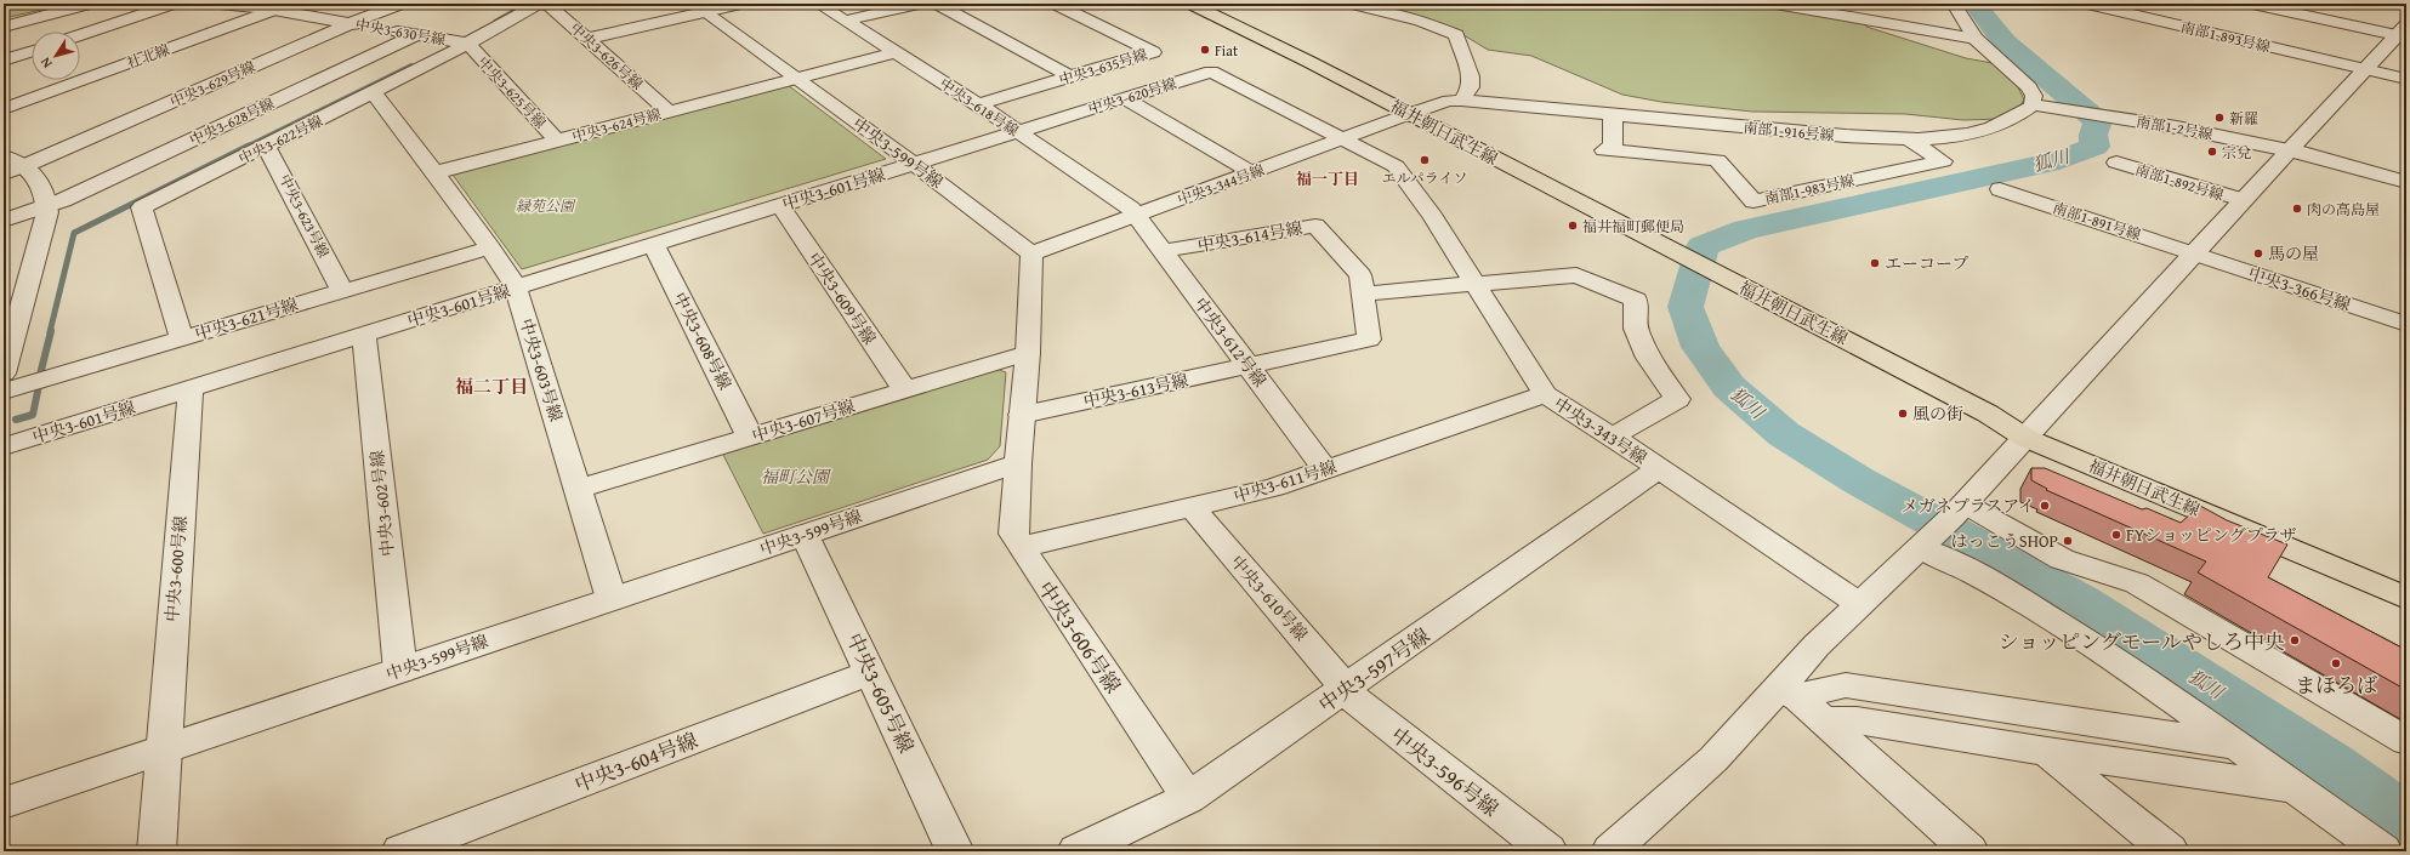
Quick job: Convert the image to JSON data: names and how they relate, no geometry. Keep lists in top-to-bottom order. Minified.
{"streets":{"main road":["福井朝日武生線"],"street":["中央3-630号線","南部1-893号線","社北線","中央3-626号線","中央3-635号線","中央3-629号線","中央3-625号線","中央3-620号線","中央3-618号線","中央3-628号線","中央3-624号線","南部1-2号線","南部1-916号線","中央3-622号線","中央3-599号線","南部1-892号線","中央3-344号線","中央3-601号線","南部1-983号線","中央3-623号線","南部1-891号線","中央3-614号線","中央3-366号線","中央3-609号線","中央3-621号線","中央3-608号線","中央3-612号線","中央3-603号線","中央3-613号線","中央3-607号線","中央3-343号線","中央3-611号線","中央3-602号線","中央3-600号線","中央3-610号線","中央3-606号線","中央3-597号線","中央3-605号線","中央3-604号線","中央3-596号線"]},"crossings":[["中央3-630号線","社北線"],["中央3-630号線","中央3-629号線"],["中央3-630号線","中央3-625号線"],["中央3-630号線","中央3-628号線"],["中央3-630号線","中央3-622号線"],["中央3-626号線","中央3-624号線"],["中央3-626号線","中央3-622号線"],["中央3-635号線","中央3-618号線"],["中央3-625号線","中央3-624号線"],["中央3-625号線","中央3-622号線"],["中央3-620号線","中央3-618号線"],["中央3-620号線","中央3-599号線"],["中央3-620号線","中央3-344号線"],["中央3-620号線","中央3-601号線"],["中央3-620号線","中央3-343号線"],["中央3-618号線","中央3-624号線"],["中央3-618号線","中央3-344号線"],["中央3-618号線","中央3-612号線"],["中央3-624号線","中央3-599号線"],["中央3-624号線","中央3-603号線"],["南部1-2号線","南部1-916号線"],["南部1-916号線","福井朝日武生線"],["南部1-916号線","中央3-344号線"],["南部1-916号線","南部1-983号線"],["福井朝日武生線","中央3-344号線"],["中央3-622号線","中央3-623号線"],["中央3-622号線","中央3-621号線"],["中央3-622号線","中央3-603号線"],["中央3-599号線","中央3-344号線"],["中央3-599号線","中央3-601号線"],["中央3-599号線","中央3-603号線"],["中央3-599号線","中央3-602号線"],["中央3-599号線","中央3-600号線"],["中央3-599号線","中央3-606号線"],["中央3-599号線","中央3-605号線"],["中央3-344号線","中央3-612号線"],["中央3-344号線","中央3-343号線"],["中央3-601号線","中央3-609号線"],["中央3-601号線","中央3-608号線"],["中央3-601号線","中央3-603号線"],["中央3-601号線","中央3-602号線"],["中央3-601号線","中央3-600号線"],["中央3-623号線","中央3-621号線"],["南部1-891号線","中央3-366号線"],["中央3-614号線","中央3-612号線"],["中央3-614号線","中央3-613号線"],["中央3-609号線","中央3-607号線"],["中央3-621号線","中央3-603号線"],["中央3-608号線","中央3-607号線"],["中央3-612号線","中央3-613号線"],["中央3-612号線","中央3-611号線"],["中央3-603号線","中央3-607号線"],["中央3-343号線","中央3-611号線"],["中央3-343号線","中央3-597号線"],["中央3-611号線","中央3-610号線"],["中央3-611号線","中央3-606号線"],["中央3-610号線","中央3-597号線"],["中央3-610号線","中央3-596号線"],["中央3-606号線","中央3-597号線"],["中央3-597号線","中央3-596号線"],["中央3-605号線","中央3-604号線"]],"districts":["福一丁目","福二丁目"],"water":["狐川"],"parks":["緑苑公園","福町公園"],"places":["Fiat","新羅","宗兌","エルパライソ","肉の高島屋","福井福町郵便局","馬の屋","エーコープ","風の街","メガネプラスアイ","FYショッピングプラザ","はっこうSHOP","ショッピングモールやしろ中央","まほろば"],"north":"bottom left"}
